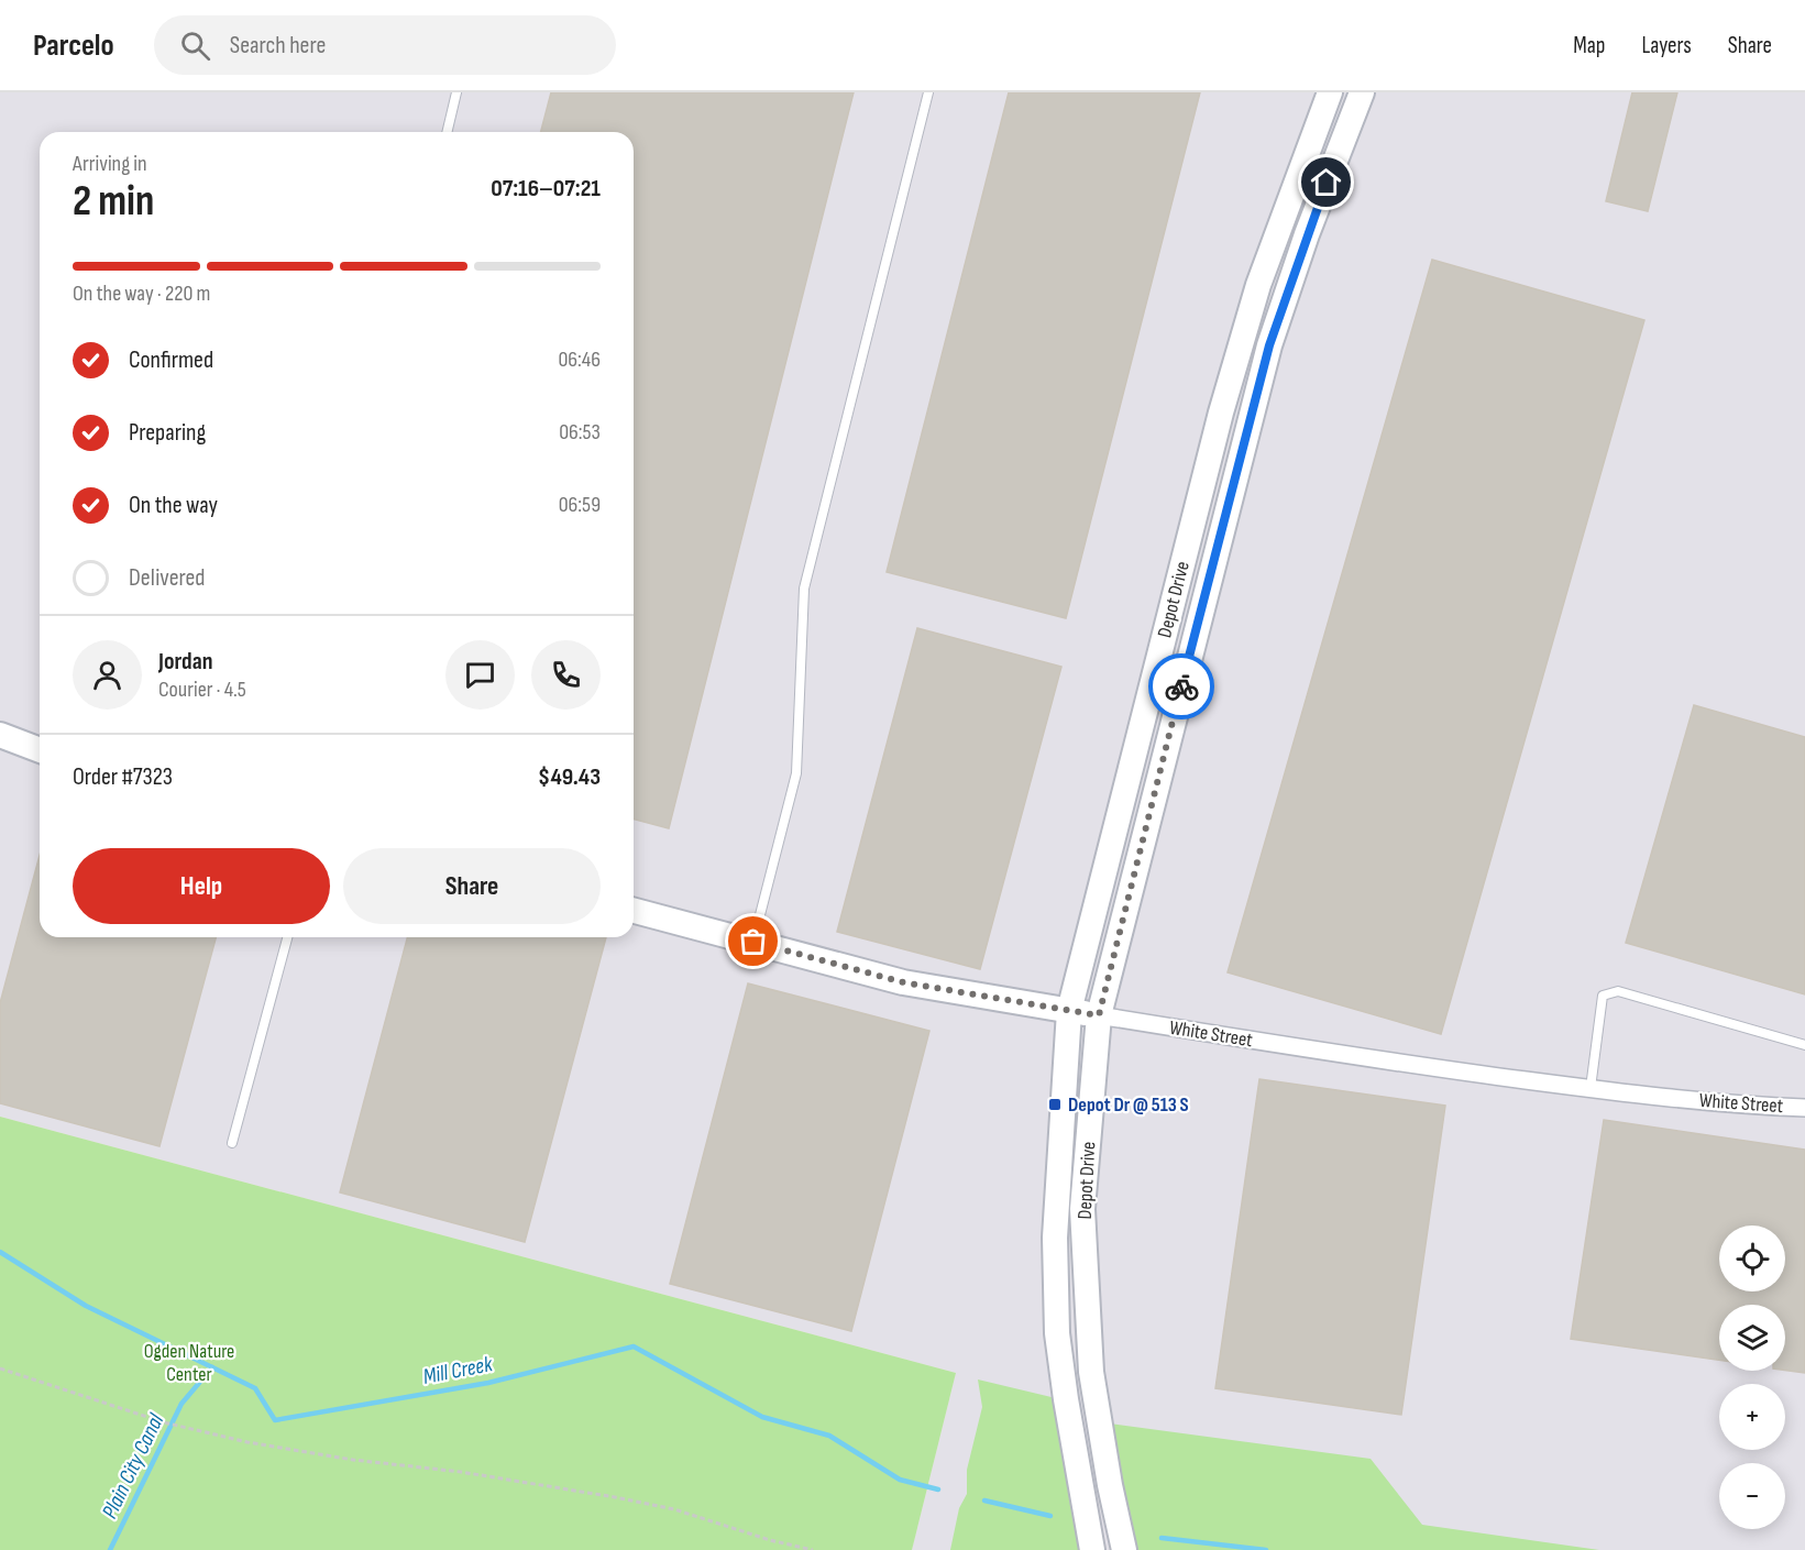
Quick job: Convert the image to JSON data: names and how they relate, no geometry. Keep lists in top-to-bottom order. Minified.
{"streets":{"main road":["Depot Drive","White Street"]},"crossings":[["Depot Drive","White Street"]],"water":["Mill Creek","Plain City Canal"],"parks":["Ogden Nature Center"],"places":{"transit":["Depot Dr @ 513 S"]},"page":{"header":"Parcelo","search":"Search here","nav":["Map","Layers","Share"],"heading":["2 min","Arriving in","07:16–07:21"],"panel":["Jordan","Courier · 4.5","Order #7323","$49.43"],"bar":"On the way · 220 m","list":[["Confirmed","06:46"],["Preparing","06:53"],["On the way","06:59"],"Delivered"],"buttons":["Help","Share"],"map_buttons":["+","−"]}}
